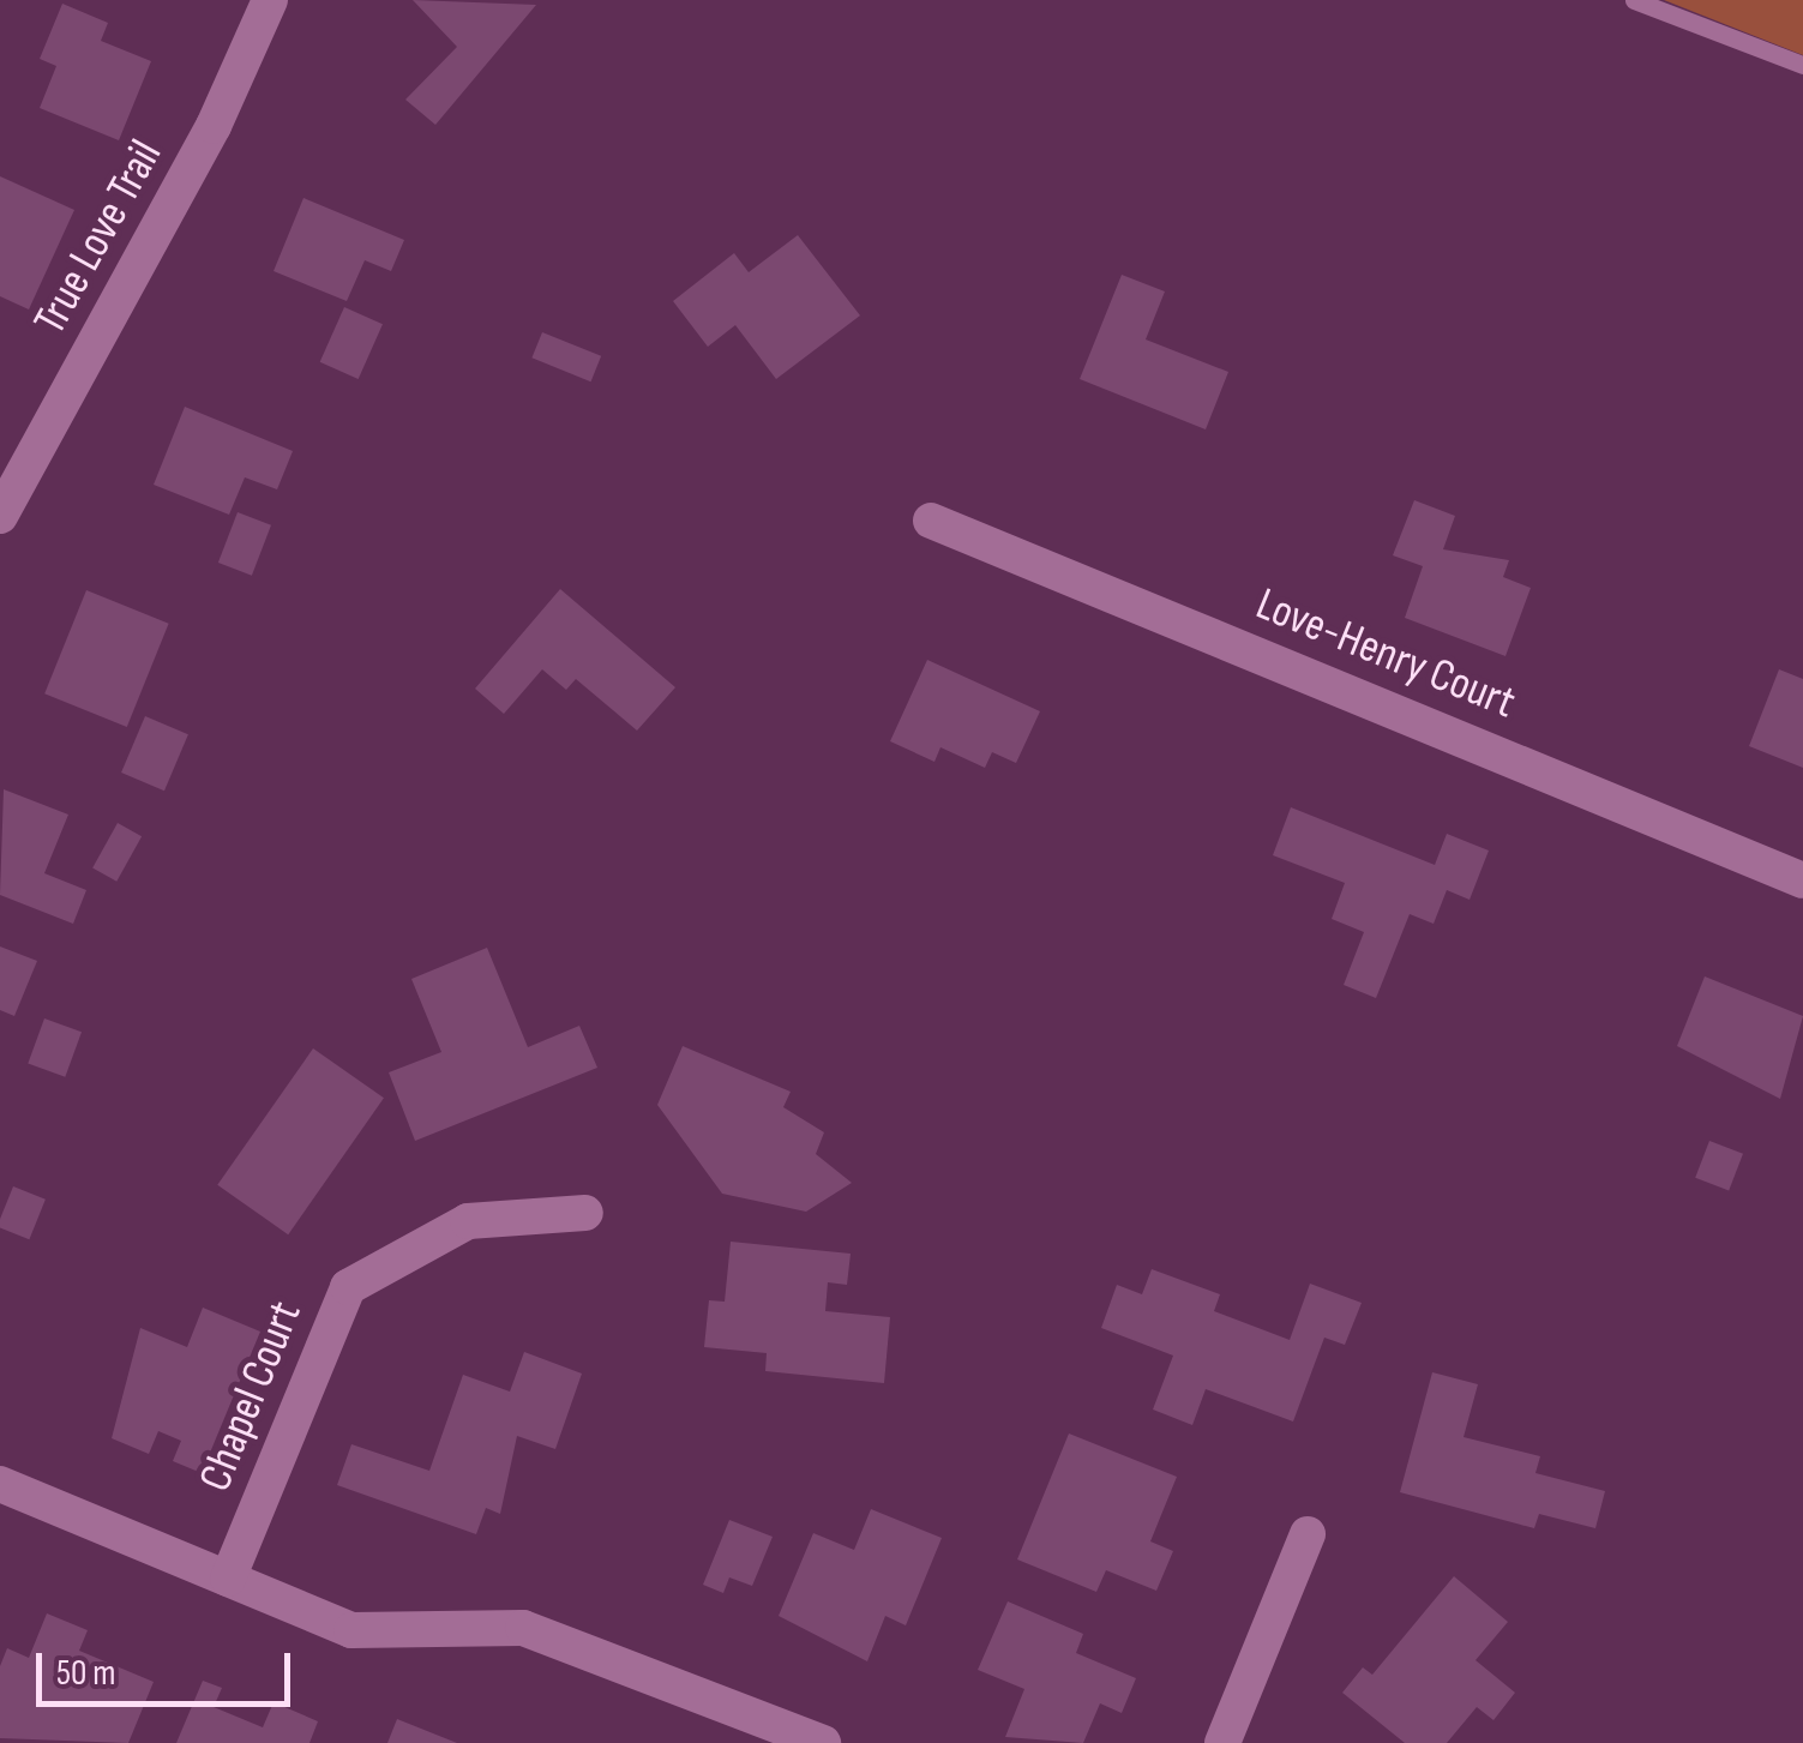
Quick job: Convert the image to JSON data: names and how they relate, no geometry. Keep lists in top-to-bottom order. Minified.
{"streets":{"street":["True Love Trail","Love-Henry Court","Chapel Court"]},"scale_bar":"50 m"}
